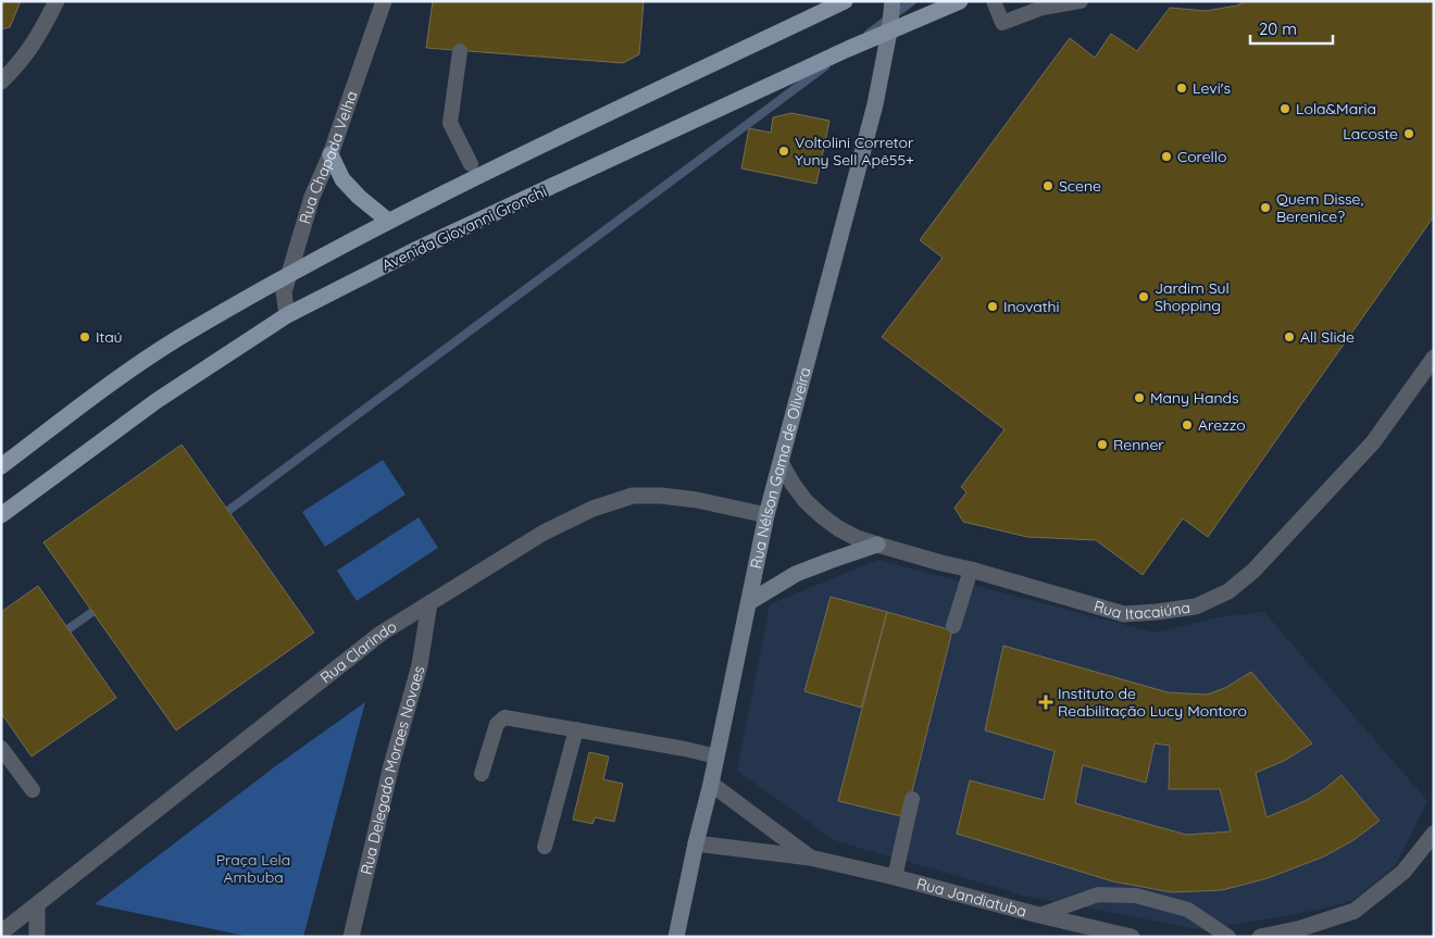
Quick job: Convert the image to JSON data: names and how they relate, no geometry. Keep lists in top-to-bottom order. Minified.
{"streets":{"main road":["Avenida Giovanni Gronchi","Rua Nélson Gama de Oliveira"],"street":["Rua Chapada Velha","Rua Itacaiúna","Rua Clarindo","Rua Delegado Moraes Novaes","Rua Jandiatuba"]},"crossings":[["Rua Chapada Velha","Avenida Giovanni Gronchi"],["Avenida Giovanni Gronchi","Rua Nélson Gama de Oliveira"],["Rua Nélson Gama de Oliveira","Rua Itacaiúna"],["Rua Nélson Gama de Oliveira","Rua Clarindo"],["Rua Nélson Gama de Oliveira","Rua Jandiatuba"],["Rua Clarindo","Rua Delegado Moraes Novaes"]],"parks":["Praça Lela Ambuba"],"places":{"other":["Levi's","Lola&Maria","Lacoste","Voltolini Corretor Yuny Sell Apê55+","Corello","Scene","Quem Disse, Berenice?","Jardim Sul Shopping","Inovathi","Itaú","All Slide","Many Hands","Arezzo","Renner"],"health":["Instituto de Reabilitação Lucy Montoro"]},"scale_bar":"20 m"}
